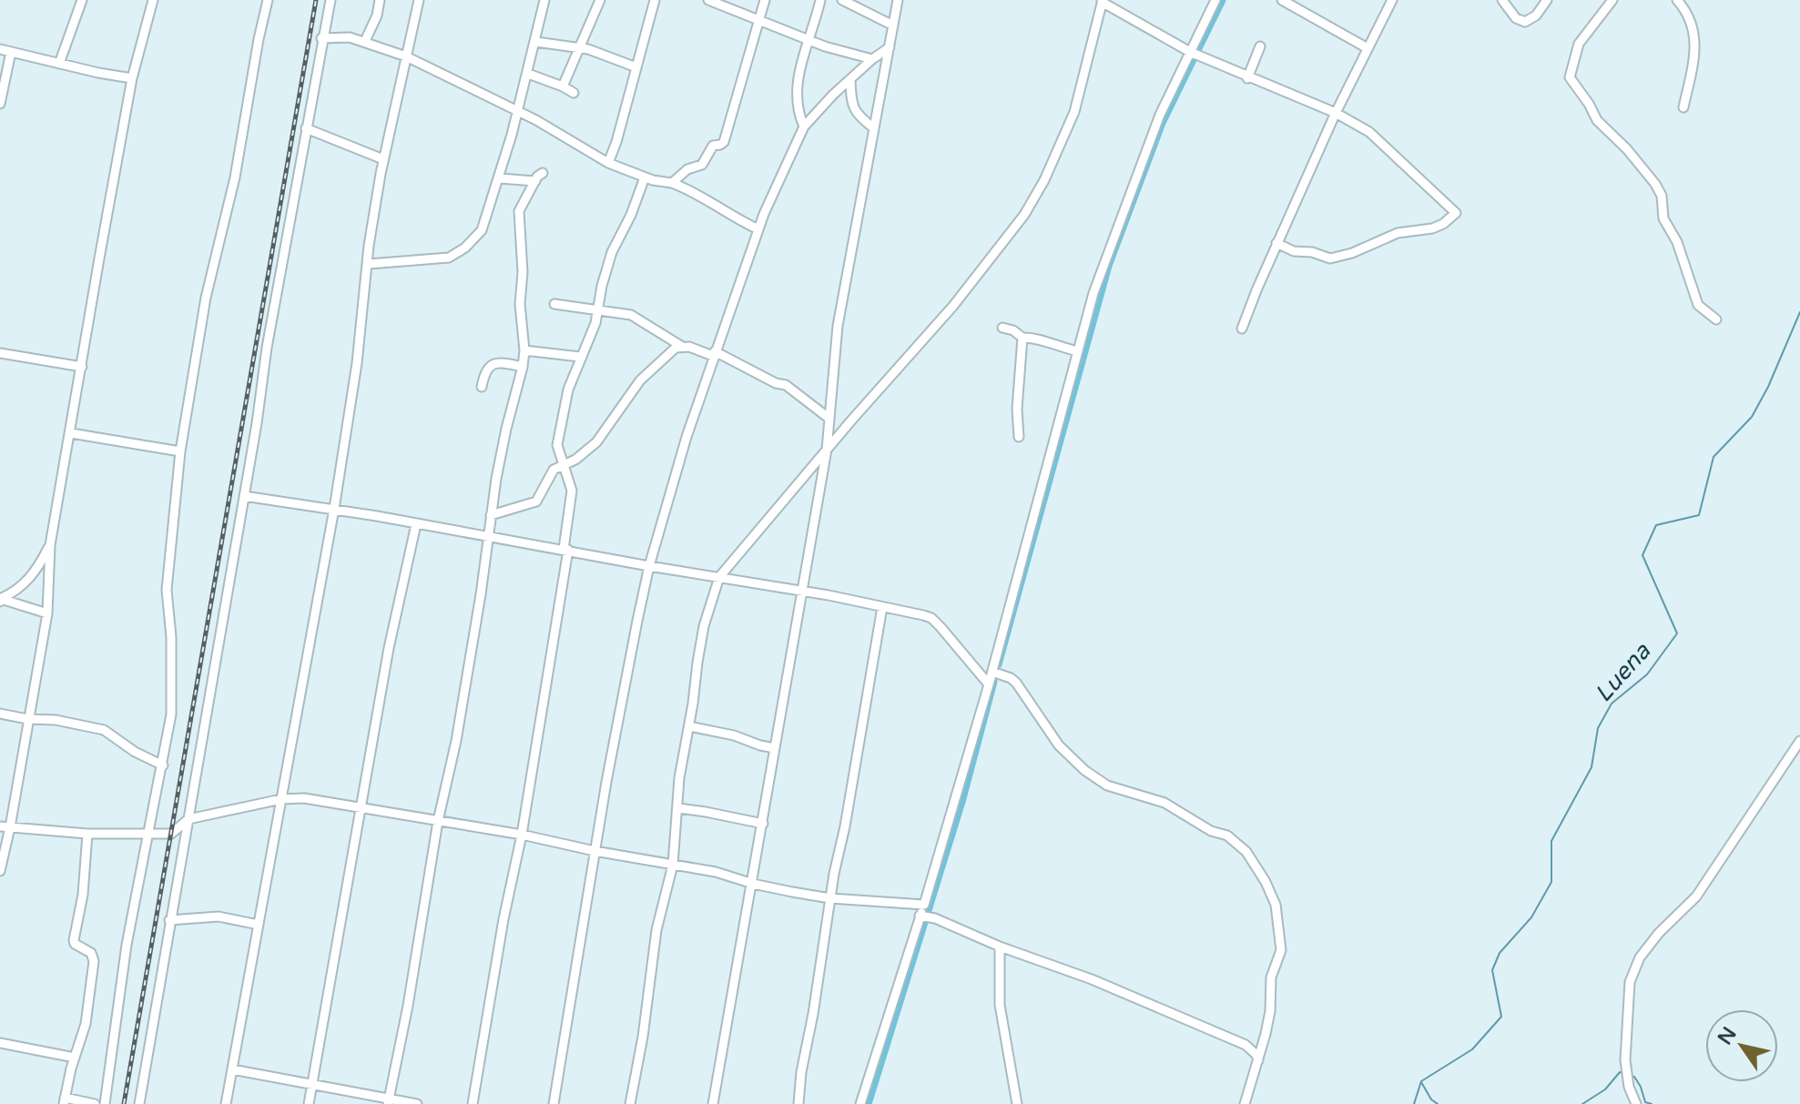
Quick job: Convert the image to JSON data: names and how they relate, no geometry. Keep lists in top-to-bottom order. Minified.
{"water":["Luena"],"north":"top left"}
